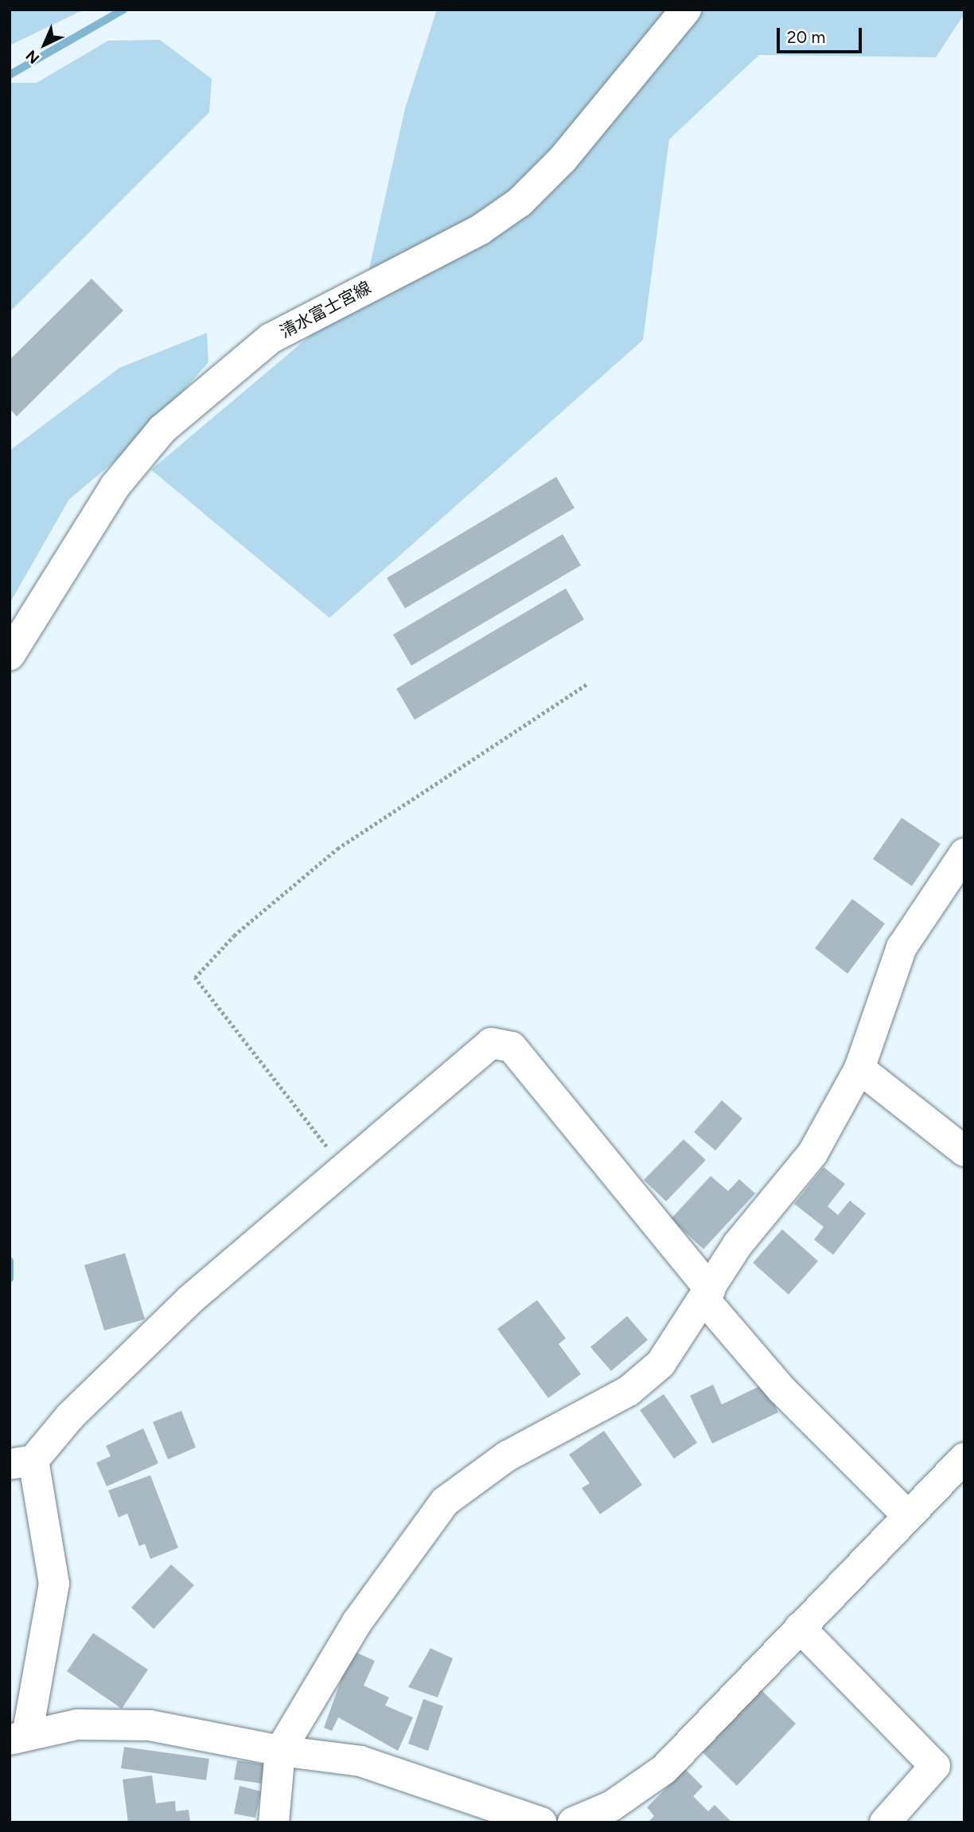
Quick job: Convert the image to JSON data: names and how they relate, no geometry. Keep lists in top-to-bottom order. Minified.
{"streets":{"street":["清水富士宮線"]},"scale_bar":"20 m","north":"bottom left"}
